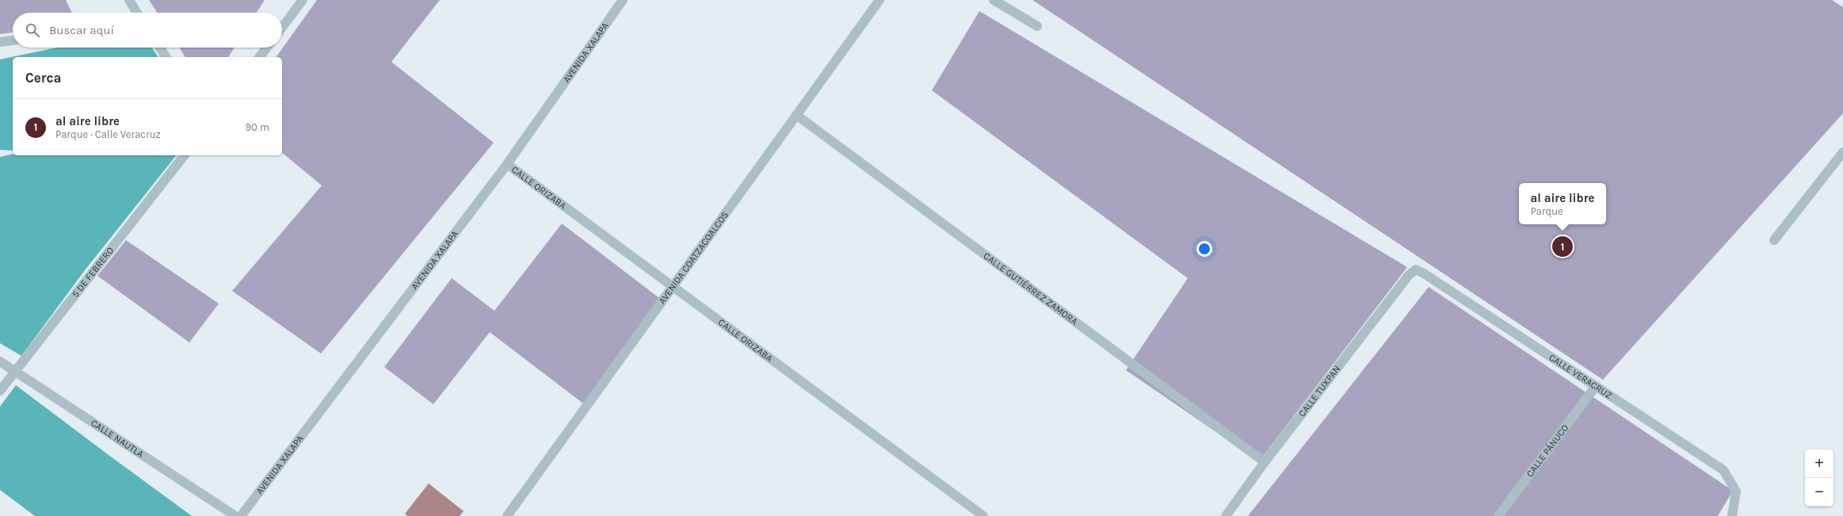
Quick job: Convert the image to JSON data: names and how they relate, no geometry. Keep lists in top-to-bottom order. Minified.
{"streets":{"street":["AVENIDA XALAPA","CALLE ORIZABA","AVENIDA COATZACOALCOS","5 DE FEBRERO","CALLE GUTIÉRREZ ZAMORA","CALLE VERACRUZ","CALLE TUXPAN","CALLE NAUTLA","CALLE PÁNUCO"]},"crossings":[["AVENIDA XALAPA","CALLE ORIZABA"],["CALLE ORIZABA","AVENIDA COATZACOALCOS"],["AVENIDA COATZACOALCOS","CALLE GUTIÉRREZ ZAMORA"],["5 DE FEBRERO","CALLE NAUTLA"],["CALLE GUTIÉRREZ ZAMORA","CALLE TUXPAN"],["CALLE VERACRUZ","CALLE TUXPAN"],["CALLE VERACRUZ","CALLE PÁNUCO"]],"page":{"search":"Buscar aquí","heading":"Cerca","list":[{"mark":"1","name":"al aire libre","note":"Parque · Calle Veracruz","value":"90 m"}],"popup":["al aire libre","Parque"],"pins":"1","map_buttons":["+","−"]}}
